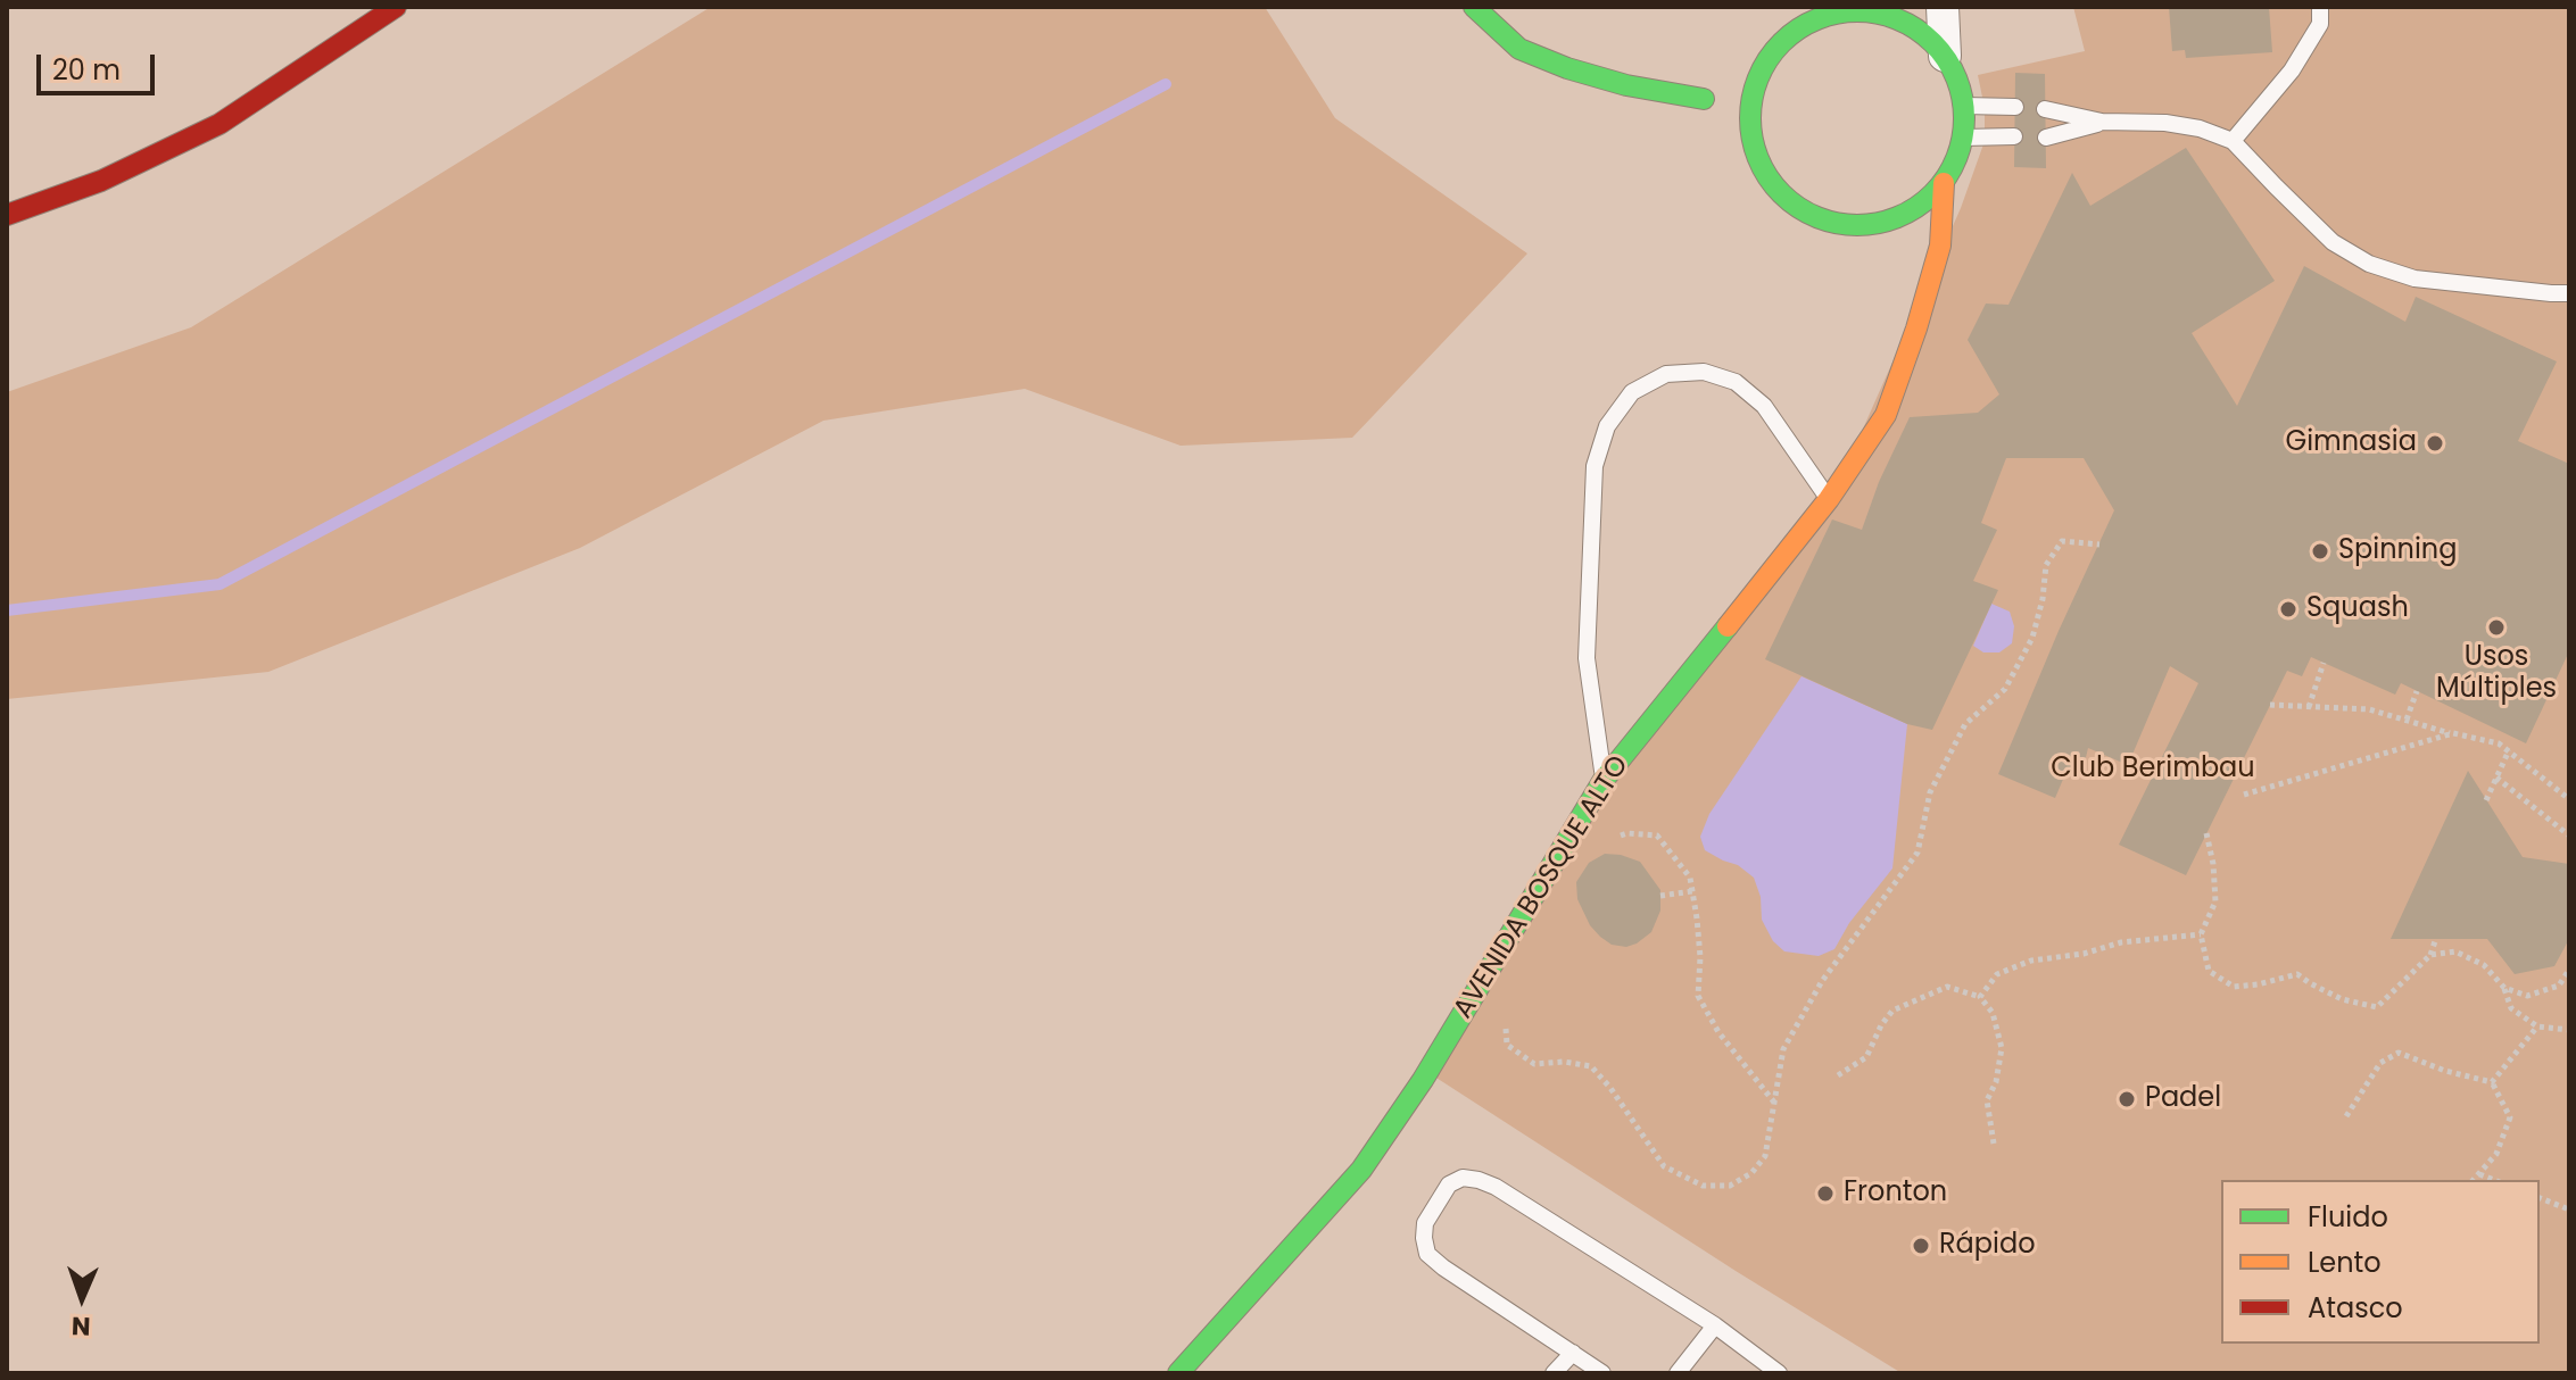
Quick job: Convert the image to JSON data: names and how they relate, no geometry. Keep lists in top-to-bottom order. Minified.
{"streets":{"street":["AVENIDA BOSQUE ALTO"]},"parks":["Club Berimbau"],"places":["Gimnasia","Spinning","Squash","Usos Múltiples","Padel","Fronton","Rápido"],"legend":["Fluido","Lento","Atasco"],"scale_bar":"20 m","north":"bottom"}
